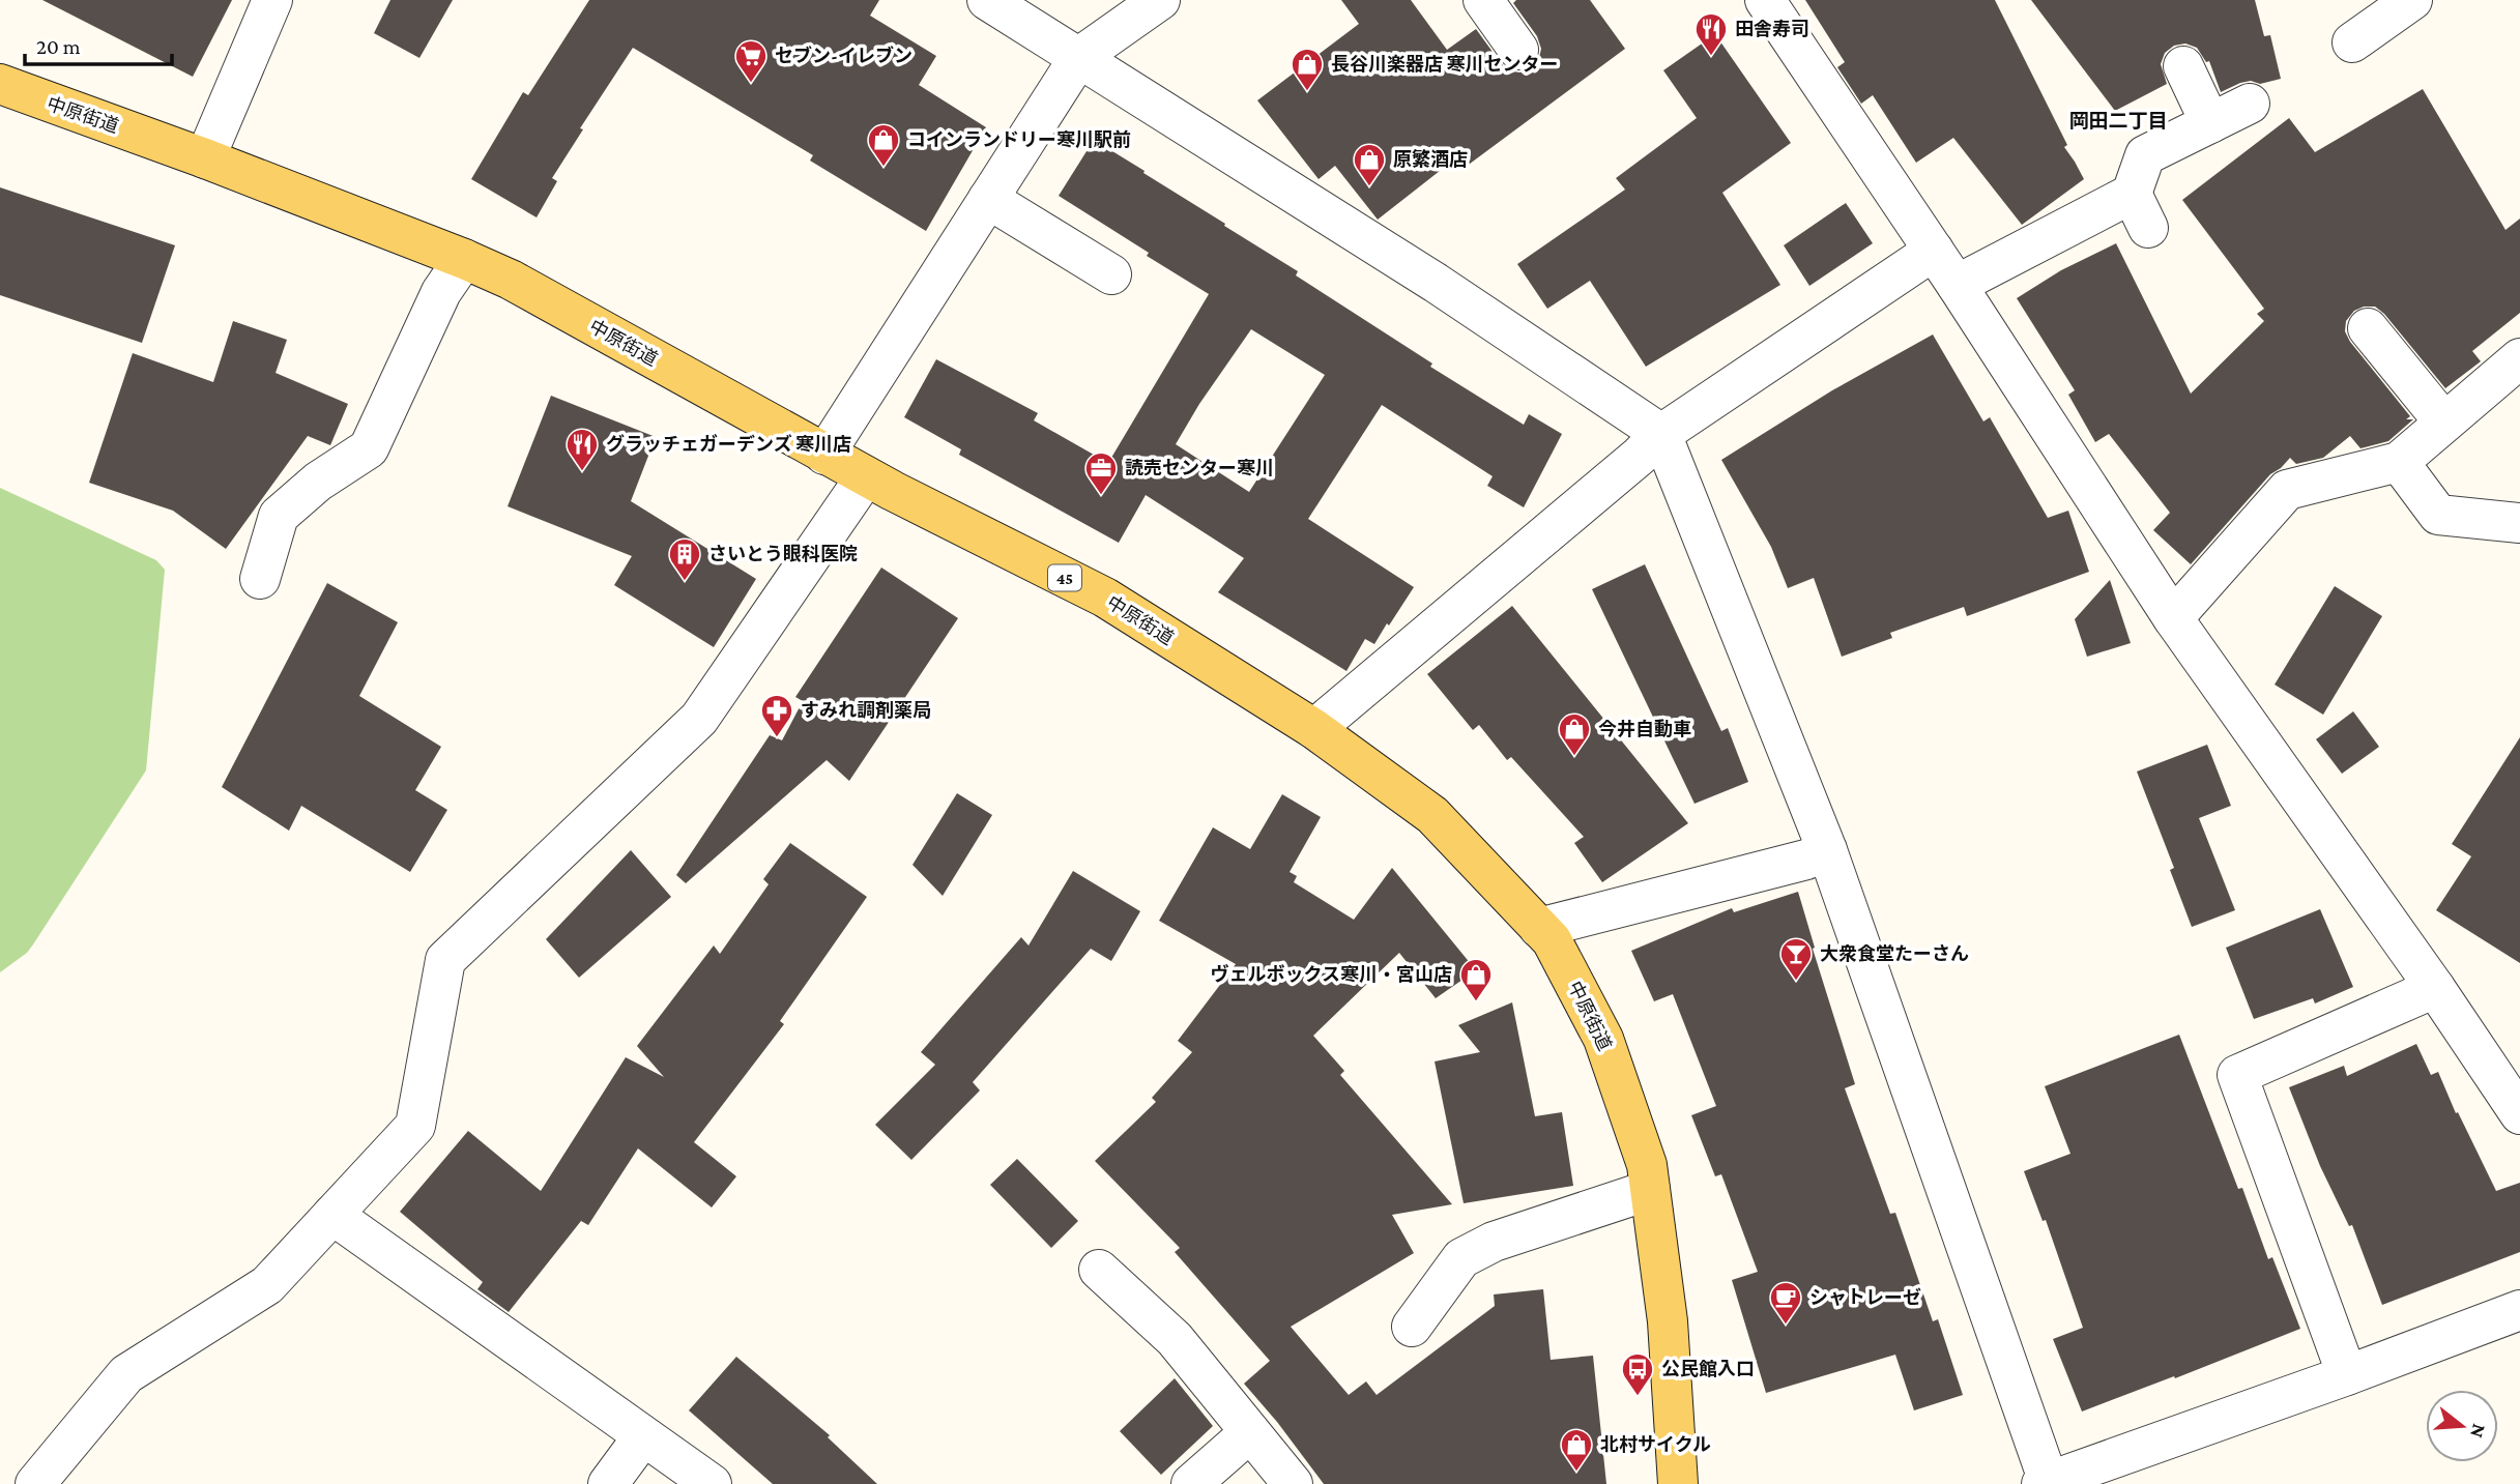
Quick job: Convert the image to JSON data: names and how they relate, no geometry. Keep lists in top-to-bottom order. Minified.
{"streets":{"main road":["中原街道","45"]},"districts":["岡田二丁目"],"places":{"restaurant":["田舎寿司","グラッチェガーデンズ 寒川店"],"supermarket":["セブン-イレブン"],"shop":["長谷川楽器店 寒川センター","コインランドリー寒川駅前","原繁酒店","今井自動車","ヴェルボックス寒川・宮山店","北村サイクル"],"office":["読売センター寒川"],"building":["さいとう眼科医院"],"pharmacy":["すみれ調剤薬局"],"bar":["大衆食堂たーさん"],"cafe":["シャトレーゼ"],"bus stop":["公民館入口"]},"scale_bar":"20 m","north":"right"}
